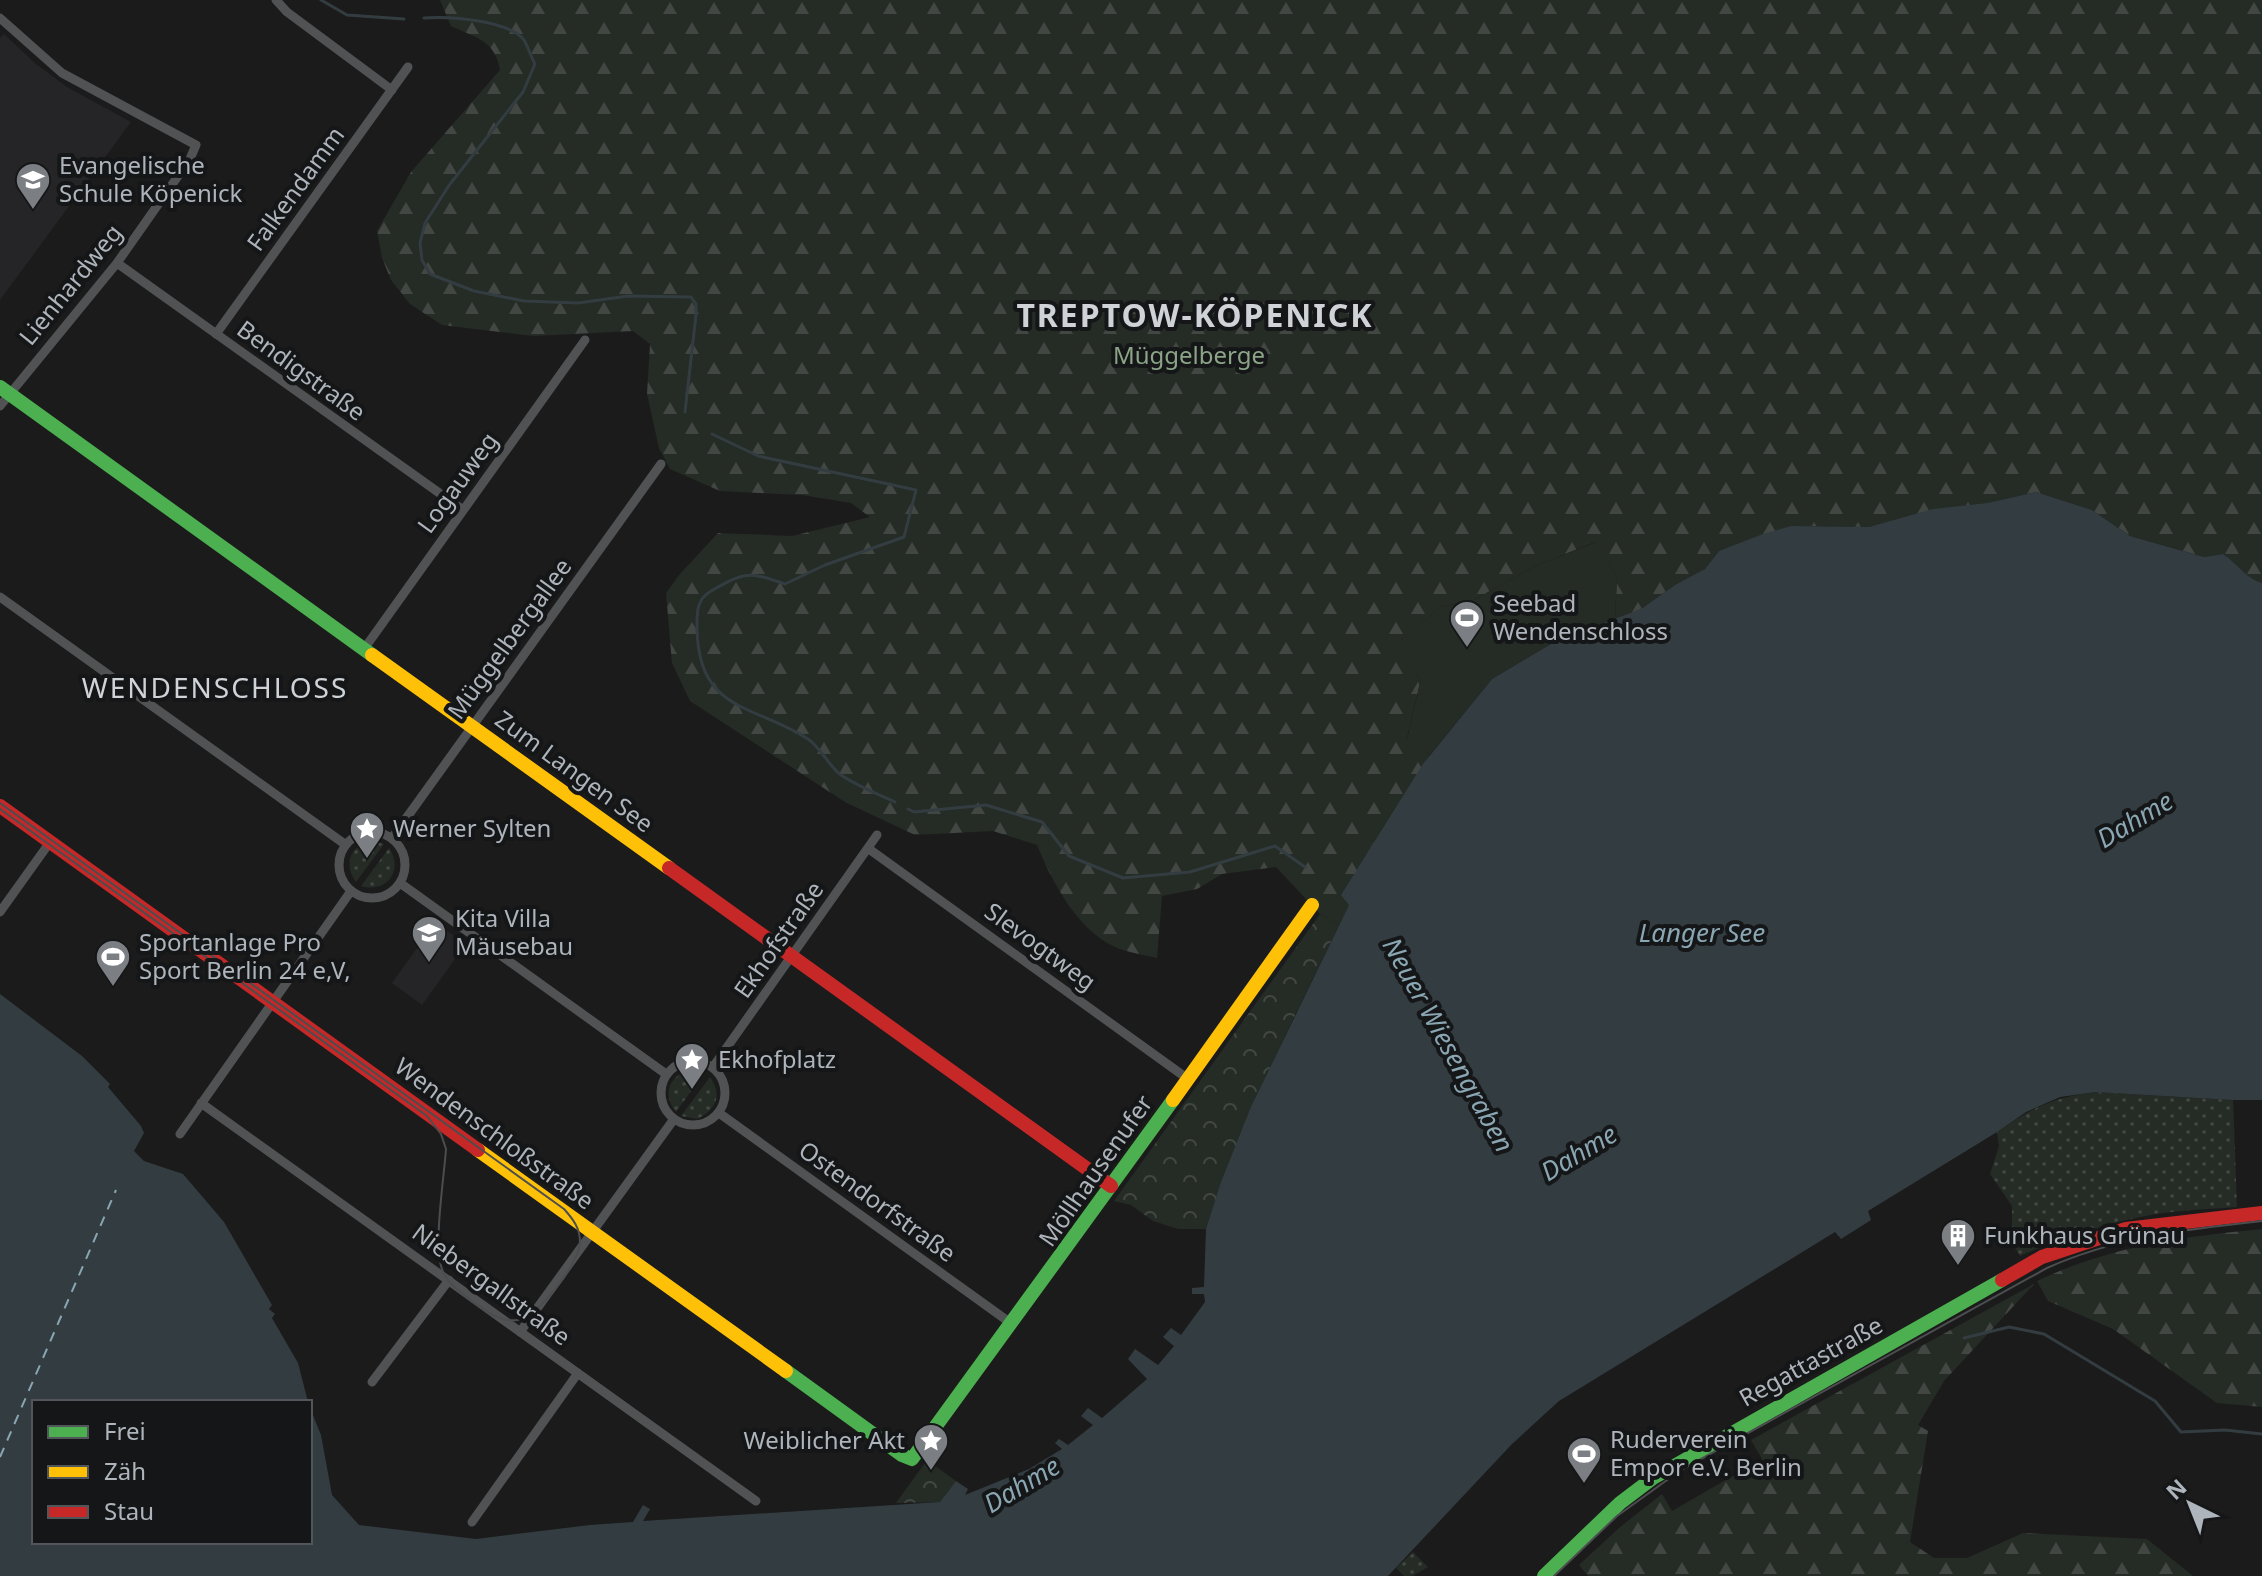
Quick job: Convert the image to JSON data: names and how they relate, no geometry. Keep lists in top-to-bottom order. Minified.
{"streets":{"street":["Falkendamm","Lienhardweg","Bendigstraße","Logauweg","Müggelbergallee","Zum Langen See","Ekhofstraße","Slevogtweg","Wendenschloßstraße","Möllhausenufer","Ostendorfstraße","Niebergallstraße","Regattastraße"]},"crossings":[["Falkendamm","Bendigstraße"],["Lienhardweg","Bendigstraße"],["Lienhardweg","Zum Langen See"],["Bendigstraße","Logauweg"],["Logauweg","Zum Langen See"],["Müggelbergallee","Zum Langen See"],["Zum Langen See","Ekhofstraße"],["Zum Langen See","Möllhausenufer"],["Ekhofstraße","Slevogtweg"],["Ekhofstraße","Ostendorfstraße"],["Slevogtweg","Möllhausenufer"],["Wendenschloßstraße","Möllhausenufer"],["Möllhausenufer","Ostendorfstraße"]],"districts":["TREPTOW-KÖPENICK","WENDENSCHLOSS"],"water":["Dahme","Langer See","Neuer Wiesengraben"],"parks":["Müggelberge"],"places":{"school or university":["Evangelische Schule Köpenick","Kita Villa Mäusebau"],"sports":["Seebad Wendenschloss","Sportanlage Pro Sport Berlin 24 e,V,","Ruderverein Empor e.V. Berlin"],"place":["Werner Sylten","Ekhofplatz","Weiblicher Akt"],"building":["Funkhaus Grünau"]},"legend":["Frei","Zäh","Stau"],"north":"top left"}
